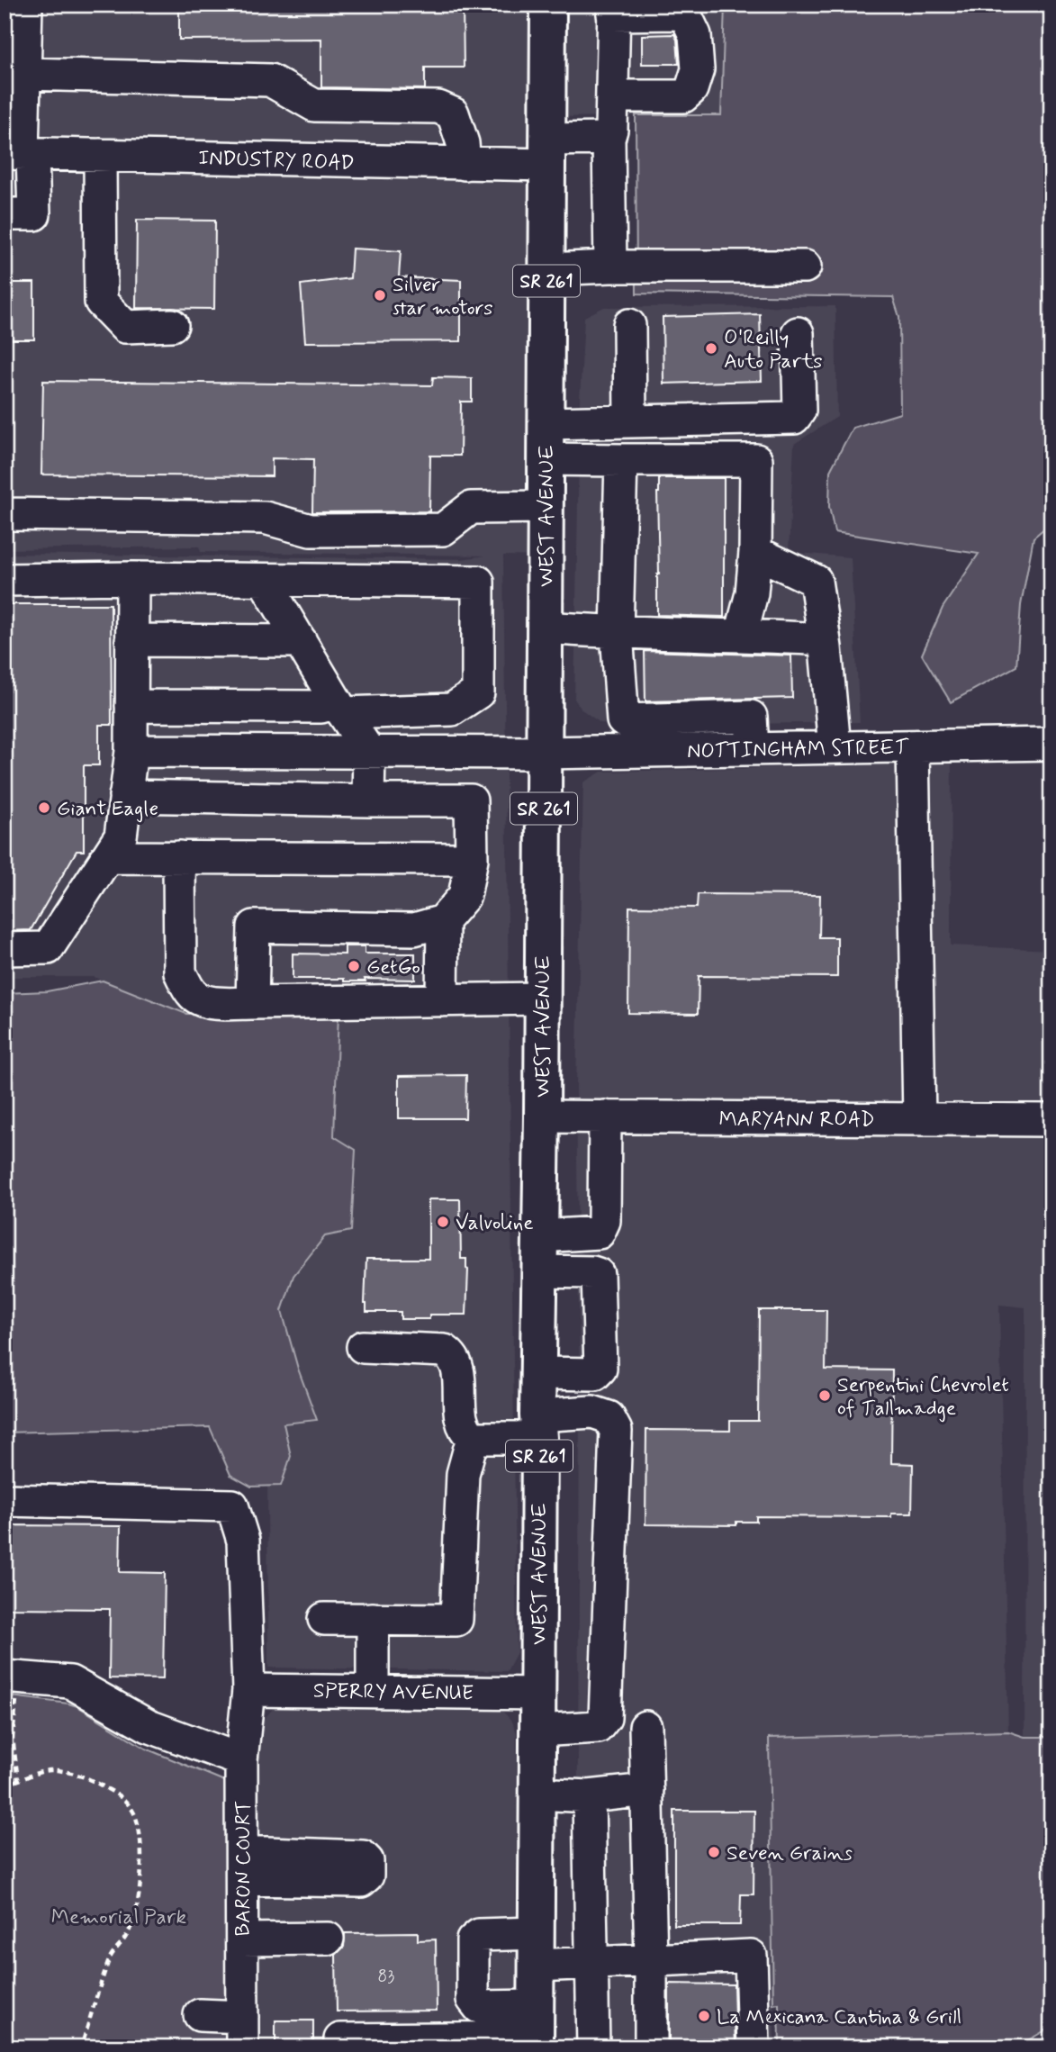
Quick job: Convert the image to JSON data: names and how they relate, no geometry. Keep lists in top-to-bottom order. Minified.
{"streets":{"main road":["SR 261","WEST AVENUE"],"street":["INDUSTRY ROAD","NOTTINGHAM STREET","MARYANN ROAD","SPERRY AVENUE","BARON COURT"]},"crossings":[["INDUSTRY ROAD","WEST AVENUE"],["WEST AVENUE","NOTTINGHAM STREET"],["WEST AVENUE","MARYANN ROAD"],["WEST AVENUE","SPERRY AVENUE"],["SPERRY AVENUE","BARON COURT"]],"parks":["Memorial Park"],"places":["Silver star motors","O'Reilly Auto Parts","Giant Eagle","GetGo","Valvoline","Serpentini Chevrolet of Tallmadge","Seven Grains","La Mexicana Cantina & Grill"],"house_numbers":["83"]}
